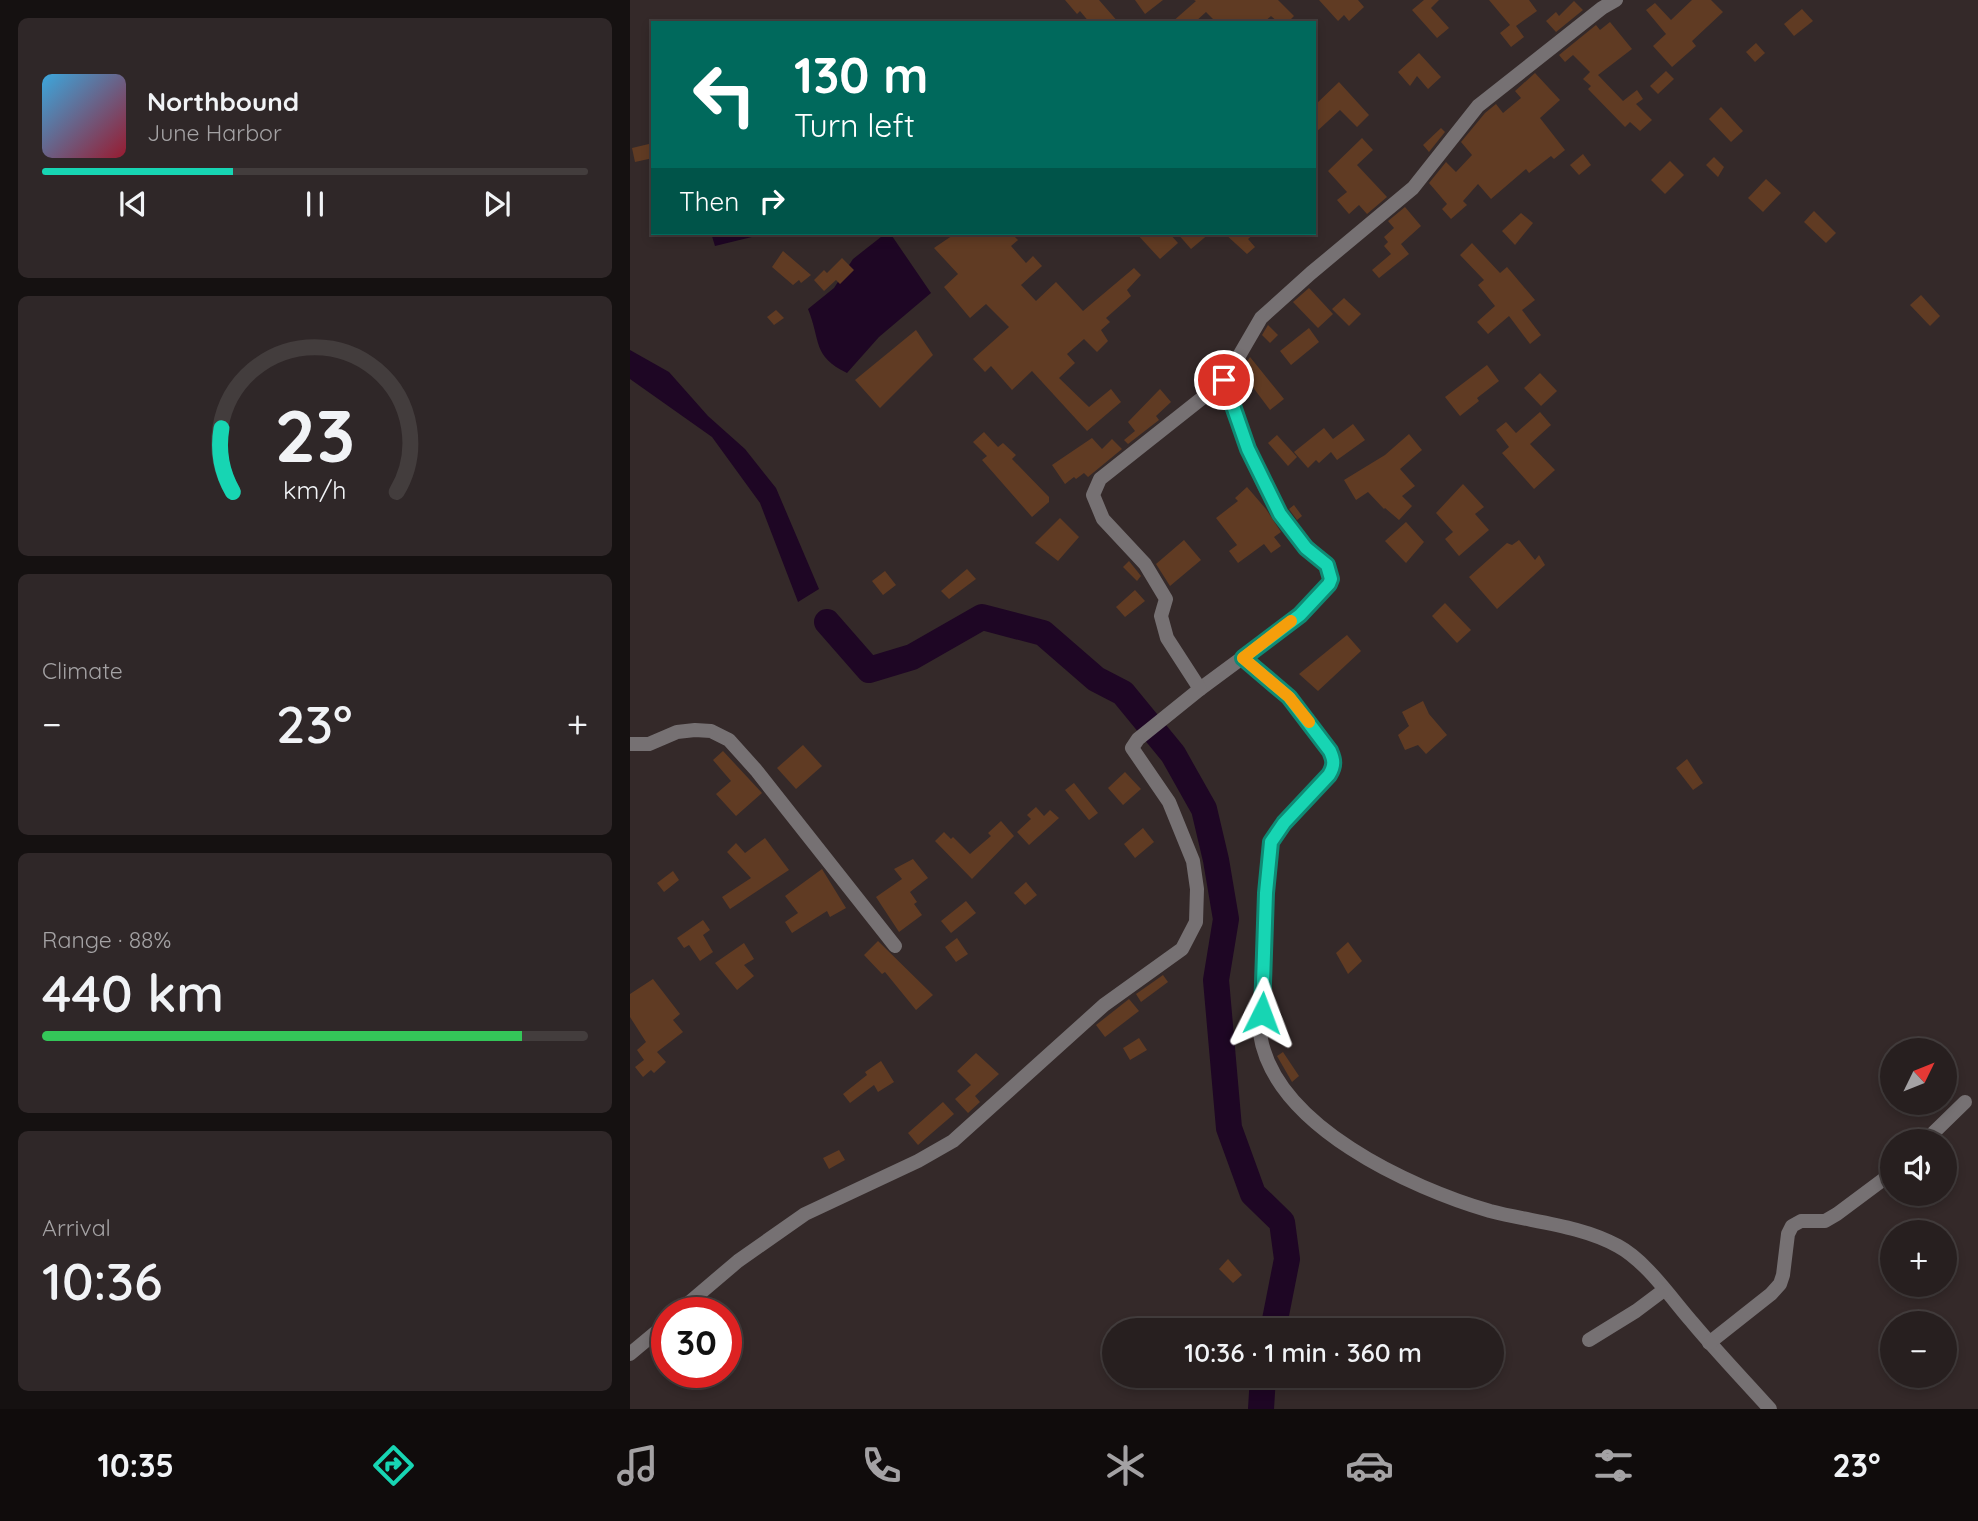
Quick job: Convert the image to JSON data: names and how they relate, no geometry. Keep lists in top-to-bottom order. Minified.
{"north":"top right","page":{"turn":["130 m","Turn left"],"song":["Northbound","June Harbor"],"then":"Then","tile":["Climate",["Range · 88%","440 km"],["Arrival","10:36"]],"heat":["−","23°","+"],"map_buttons":["+","−"],"limit":"30","trip":"10:36 · 1 min · 360 m","tabs":["10:35","23°"],"gauge":["23","km/h"]}}
